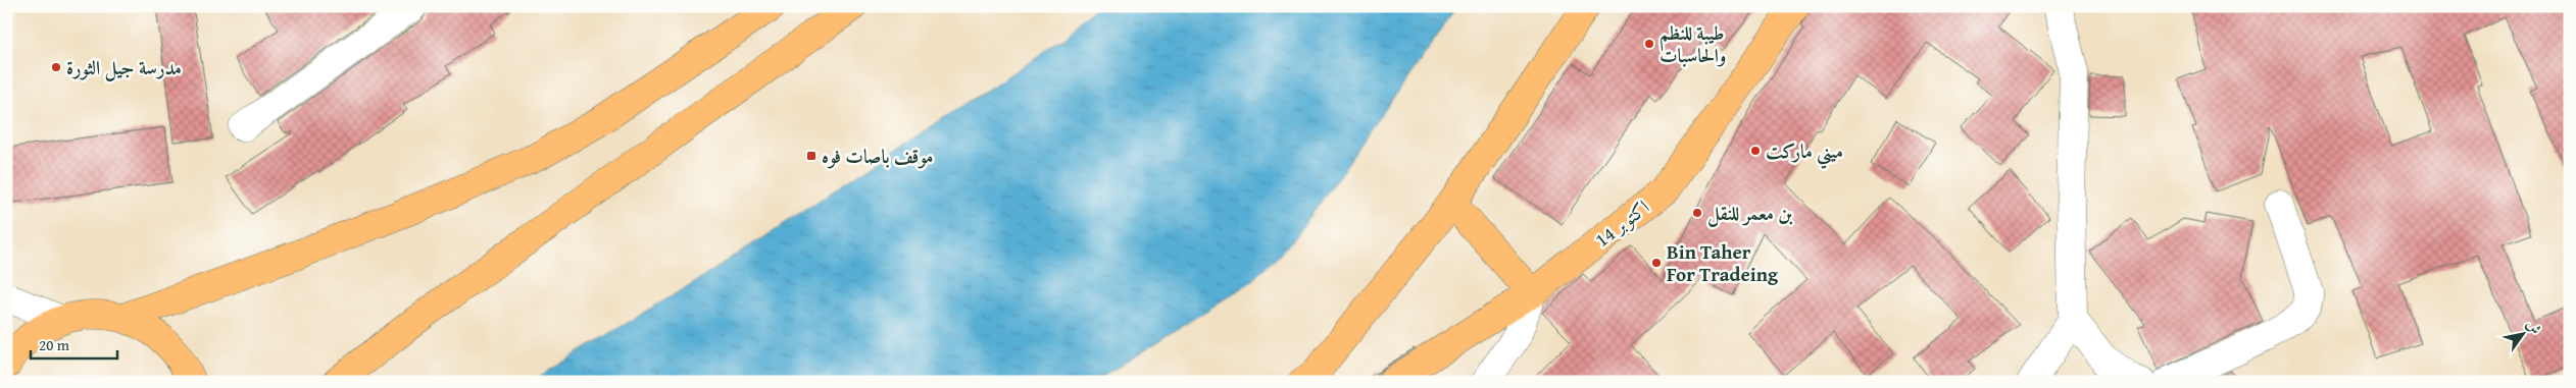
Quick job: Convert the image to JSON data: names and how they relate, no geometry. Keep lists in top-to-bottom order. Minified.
{"streets":{"main road":["14 اكتوبر"]},"places":{"other":["طيبة للنظم والحاسبات","مدرسة جيل الثورة","ميني ماركت","بن معمر للنقل","Bin Taher For Tradeing"],"transit":["موقف باصات فوه"]},"scale_bar":"20 m","north":"top right"}
